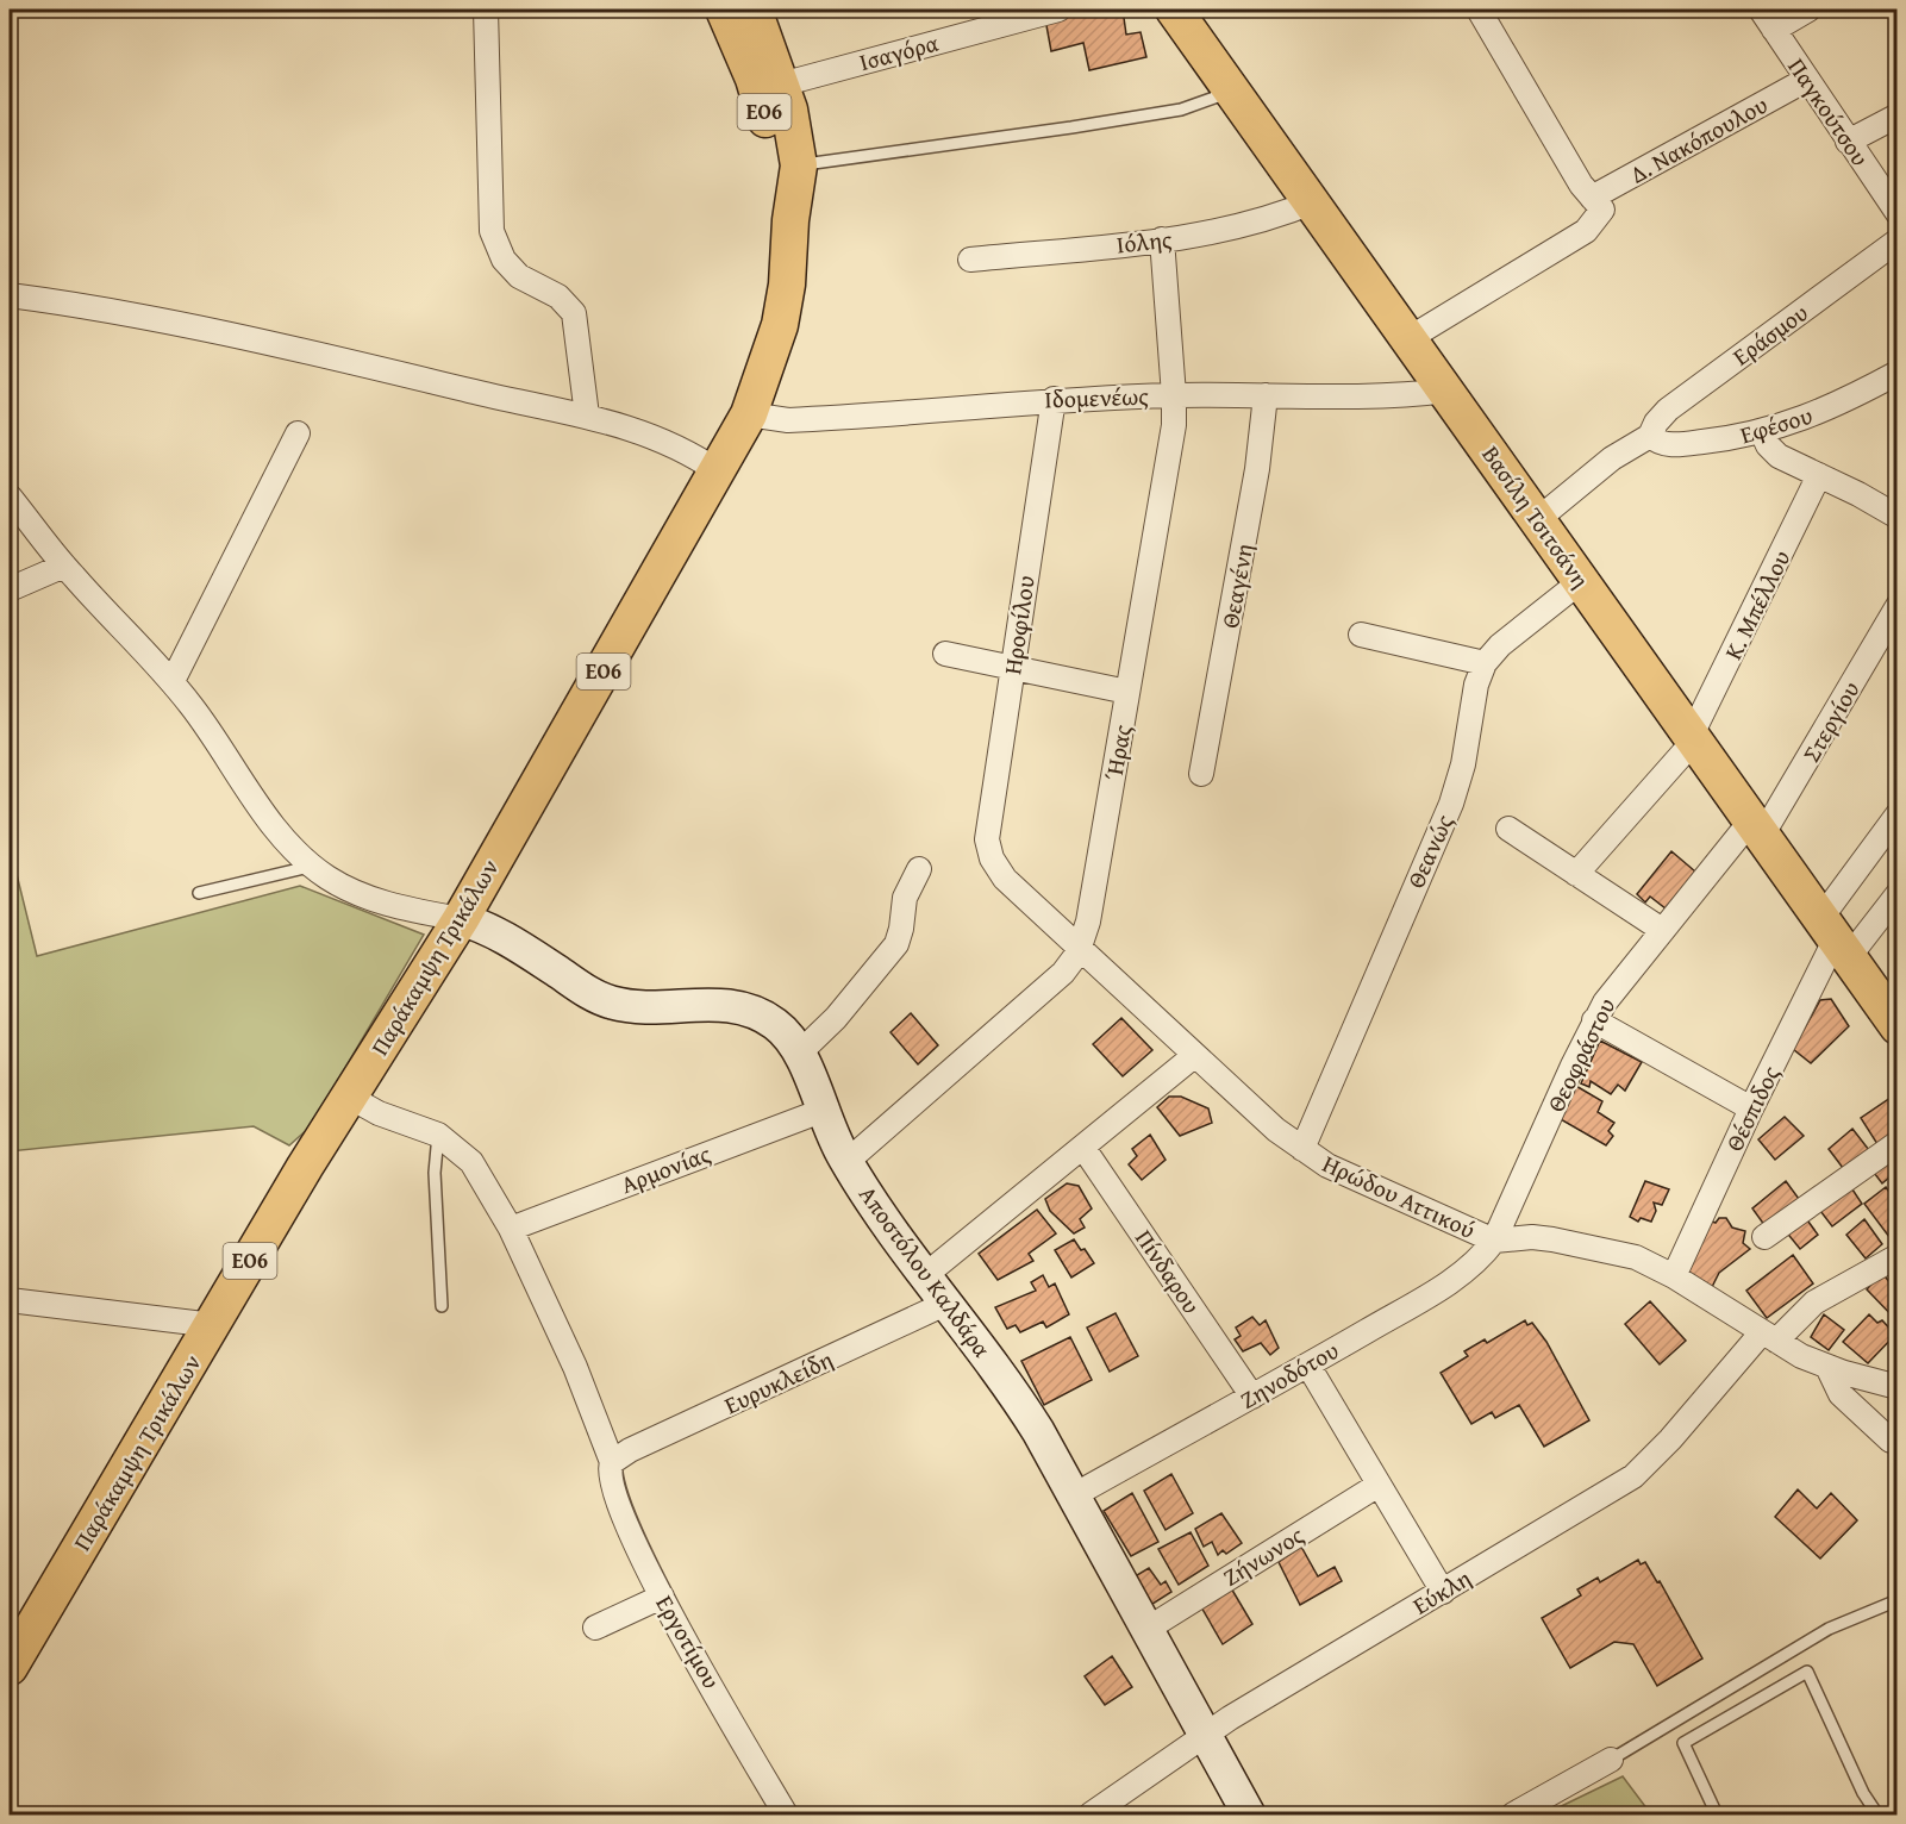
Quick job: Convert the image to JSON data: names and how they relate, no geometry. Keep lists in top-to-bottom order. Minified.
{"streets":{"main road":["ΕΟ6","Βασίλη Τσιτσάνη","Παράκαμψη Τρικάλων"],"street":["Ισαγόρα","Παγκούτσου","Δ. Νακόπουλου","Ιόλης","Εράσμου","Ιδομενέως","Εφέσου","Θεαγένη","Κ. Μπέλλου","Ηροφίλου","Στεργίου","Ήρας","Θεανώς","Θεοφράστου","Θέσπιδος","Αρμονίας","Ηρώδου Αττικού","Αποστόλου Καλδάρα","Πίνδαρου","Ζηνοδότου","Ευρυκλείδη","Ζήνωνος","Εύκλη","Εργοτίμου"]},"crossings":[["Ισαγόρα","Παράκαμψη Τρικάλων"],["Παγκούτσου","Δ. Νακόπουλου"],["Δ. Νακόπουλου","Βασίλη Τσιτσάνη"],["Ιόλης","Βασίλη Τσιτσάνη"],["Ιόλης","Ήρας"],["Εράσμου","Εφέσου"],["Ιδομενέως","Βασίλη Τσιτσάνη"],["Ιδομενέως","Θεαγένη"],["Ιδομενέως","Ηροφίλου"],["Ιδομενέως","Ήρας"],["Ιδομενέως","Παράκαμψη Τρικάλων"],["Βασίλη Τσιτσάνη","Κ. Μπέλλου"],["Βασίλη Τσιτσάνη","Στεργίου"],["Βασίλη Τσιτσάνη","Θεανώς"],["Βασίλη Τσιτσάνη","Θεοφράστου"],["Βασίλη Τσιτσάνη","Θέσπιδος"],["Ηροφίλου","Ηρώδου Αττικού"],["Στεργίου","Θεοφράστου"],["Ήρας","Ηρώδου Αττικού"],["Ήρας","Αποστόλου Καλδάρα"],["Θεανώς","Ηρώδου Αττικού"],["Παράκαμψη Τρικάλων","Αποστόλου Καλδάρα"],["Παράκαμψη Τρικάλων","Εργοτίμου"],["Θεοφράστου","Ηρώδου Αττικού"],["Θεοφράστου","Ζηνοδότου"],["Θέσπιδος","Ηρώδου Αττικού"],["Αρμονίας","Αποστόλου Καλδάρα"],["Αρμονίας","Εργοτίμου"],["Ηρώδου Αττικού","Ζηνοδότου"],["Ηρώδου Αττικού","Εύκλη"],["Αποστόλου Καλδάρα","Ζηνοδότου"],["Αποστόλου Καλδάρα","Ευρυκλείδη"],["Αποστόλου Καλδάρα","Ζήνωνος"],["Αποστόλου Καλδάρα","Εύκλη"],["Πίνδαρου","Ζηνοδότου"],["Ευρυκλείδη","Εργοτίμου"]]}
